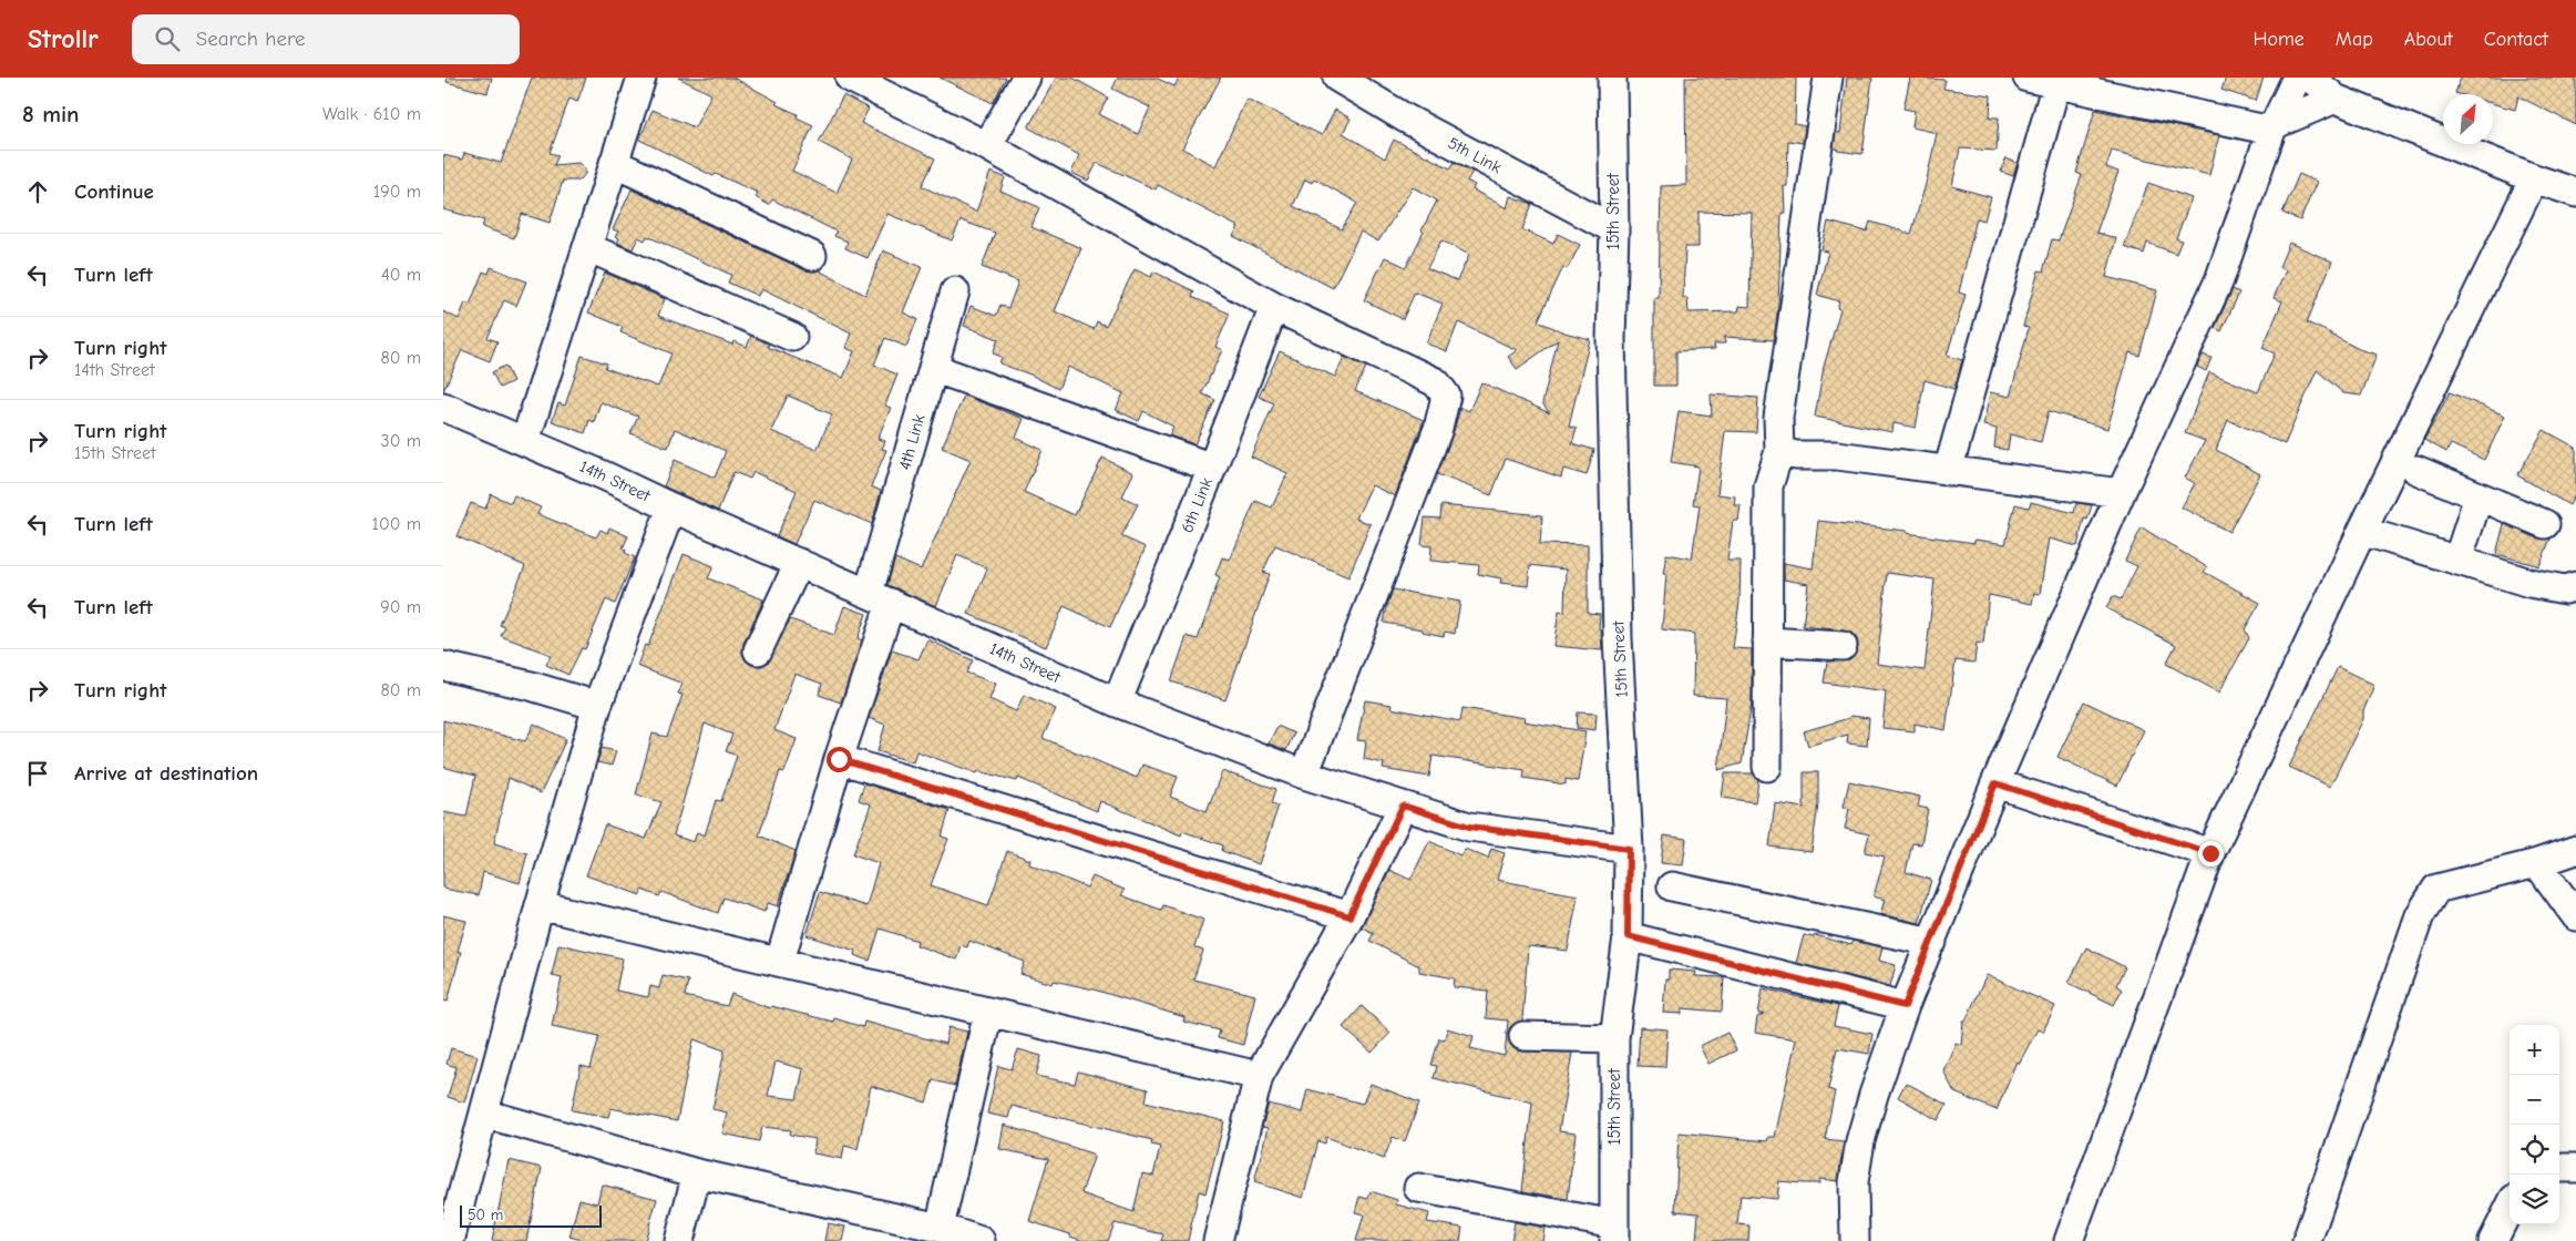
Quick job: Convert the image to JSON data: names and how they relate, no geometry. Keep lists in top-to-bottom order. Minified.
{"streets":{"street":["5th Link","15th Street","4th Link","14th Street","6th Link"]},"crossings":[["5th Link","15th Street"],["15th Street","14th Street"],["4th Link","14th Street"],["14th Street","6th Link"]],"scale_bar":"50 m","north":"top right","page":{"header":"Strollr","search":"Search here","nav":["Home","Map","About","Contact"],"heading":["8 min","Walk · 610 m"],"list":[["Continue","190 m"],["Turn left","40 m"],["Turn right","14th Street","80 m"],["Turn right","15th Street","30 m"],["Turn left","100 m"],["Turn left","90 m"],["Turn right","80 m"],"Arrive at destination"],"map_buttons":["+","−"],"scale":"50 m"}}
